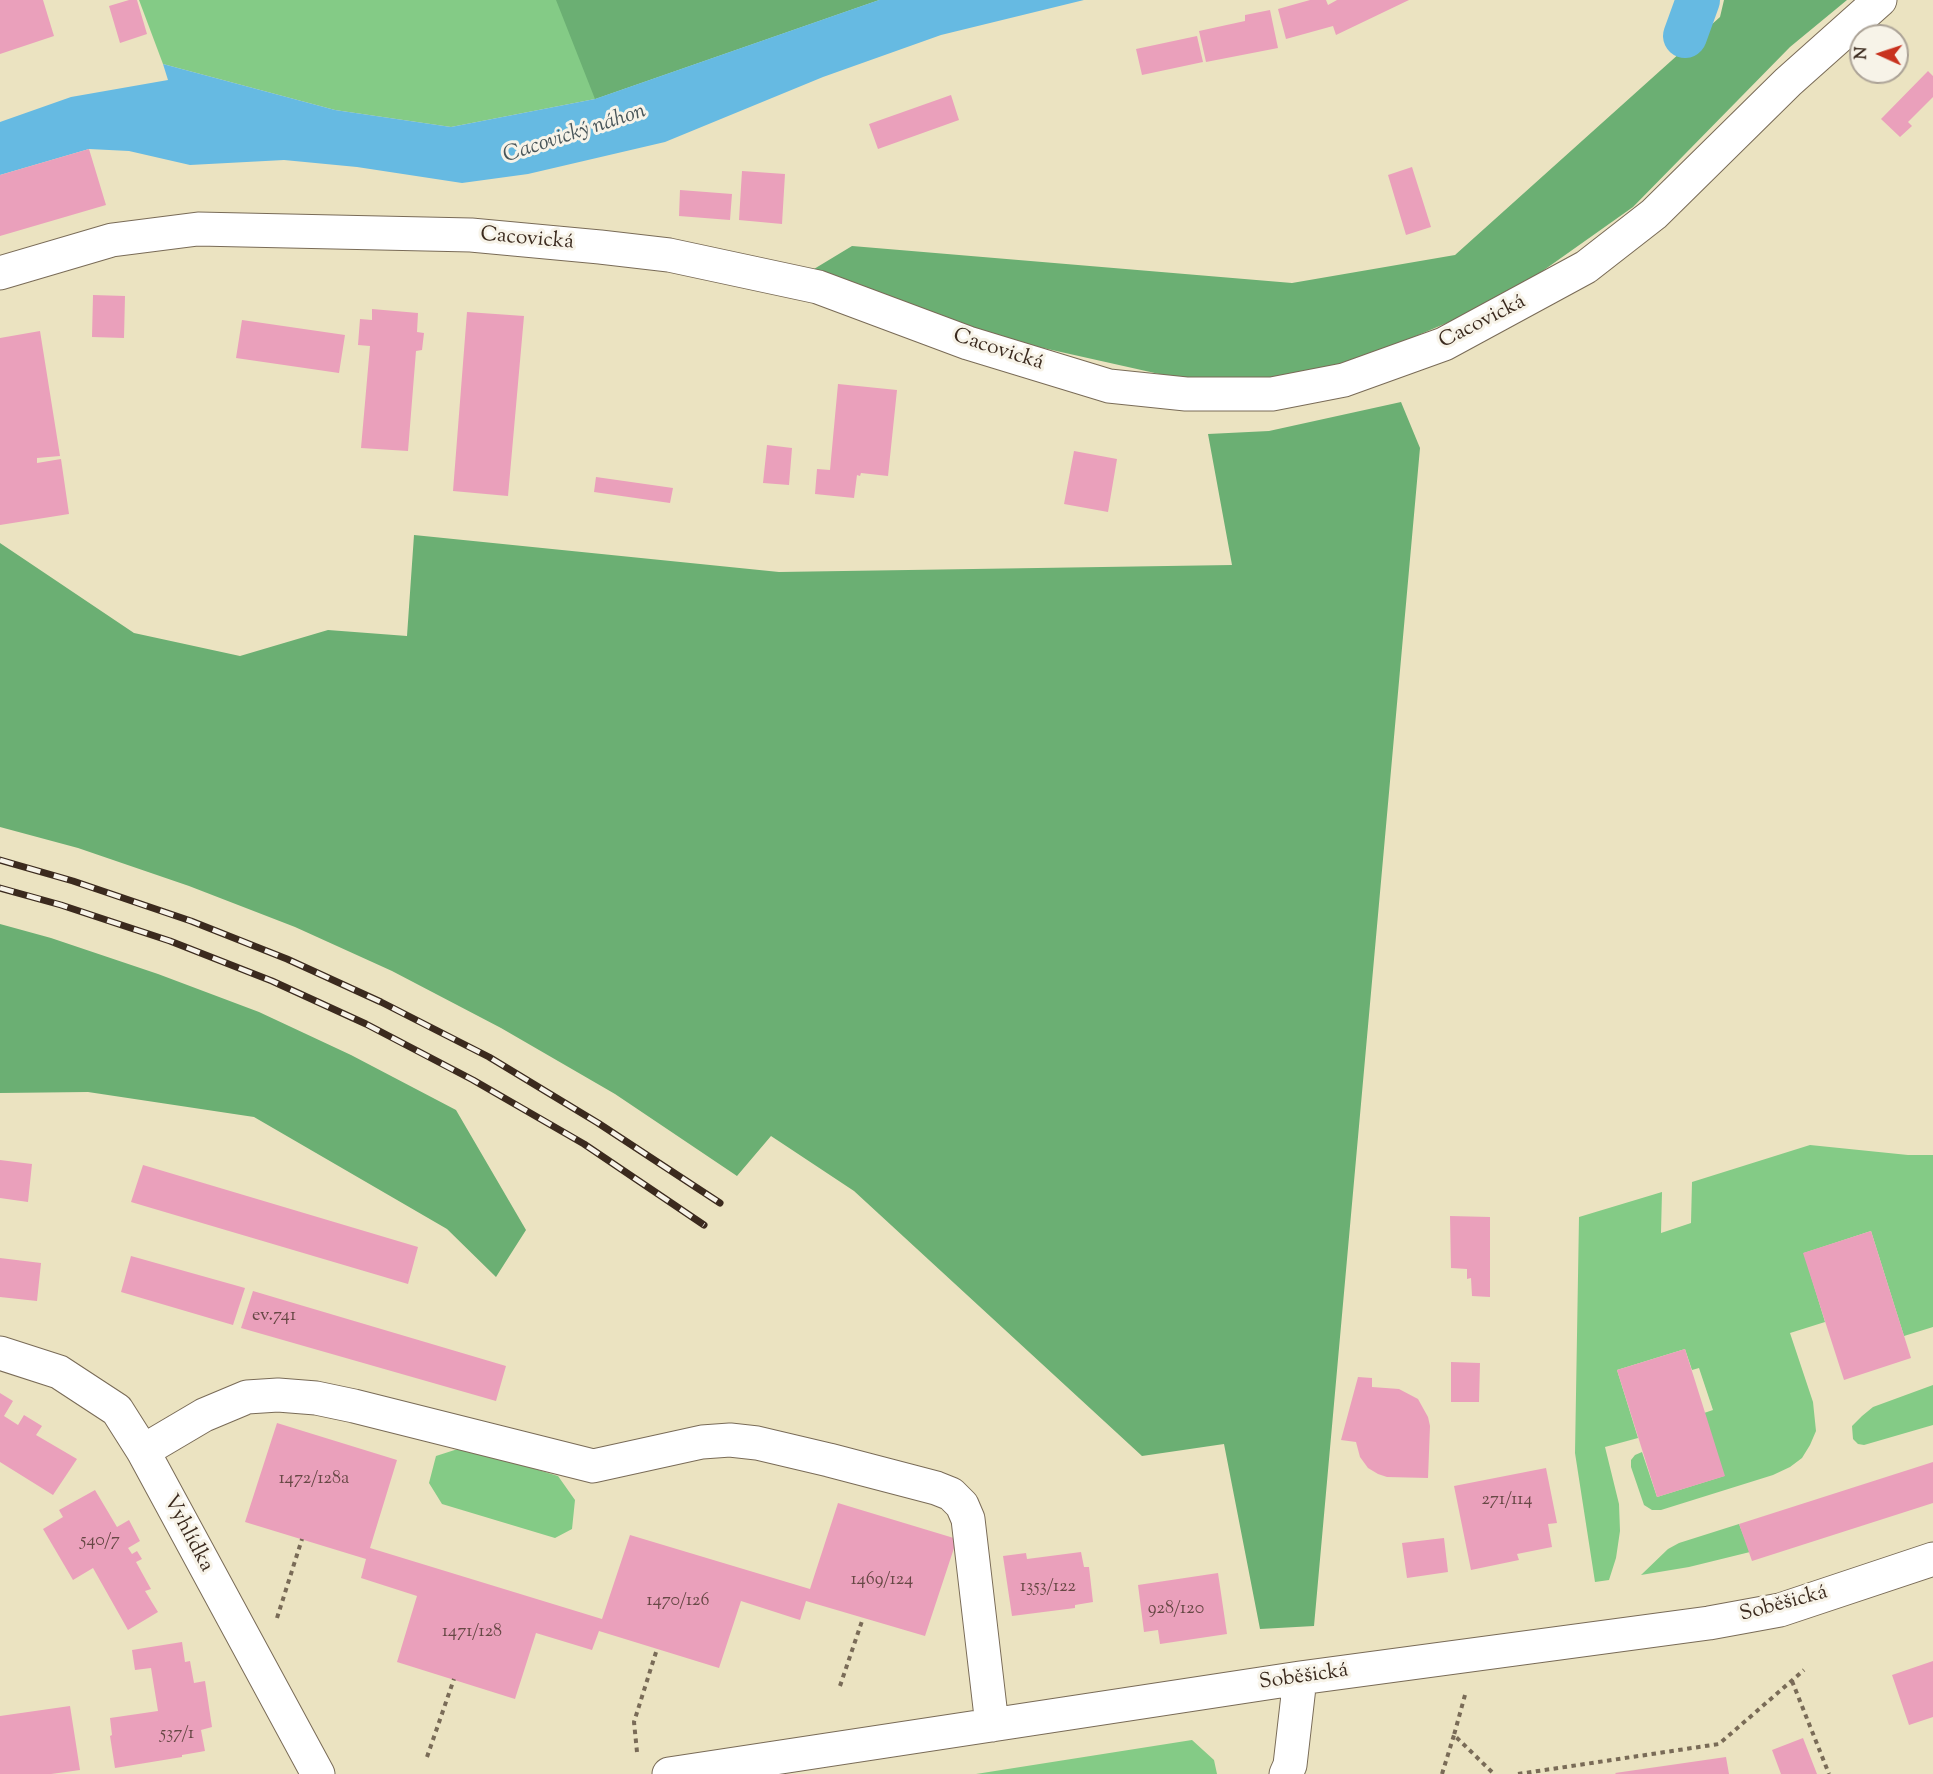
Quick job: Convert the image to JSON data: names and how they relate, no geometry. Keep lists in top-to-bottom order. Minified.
{"streets":{"street":["Cacovická","Vyhlídka","Soběšická"]},"water":["Cacovický náhon"],"house_numbers":["ev.741","1472/128a","271/114","540/7","1469/124","1353/122","1470/126","928/120","1471/128","537/1"],"north":"left"}
